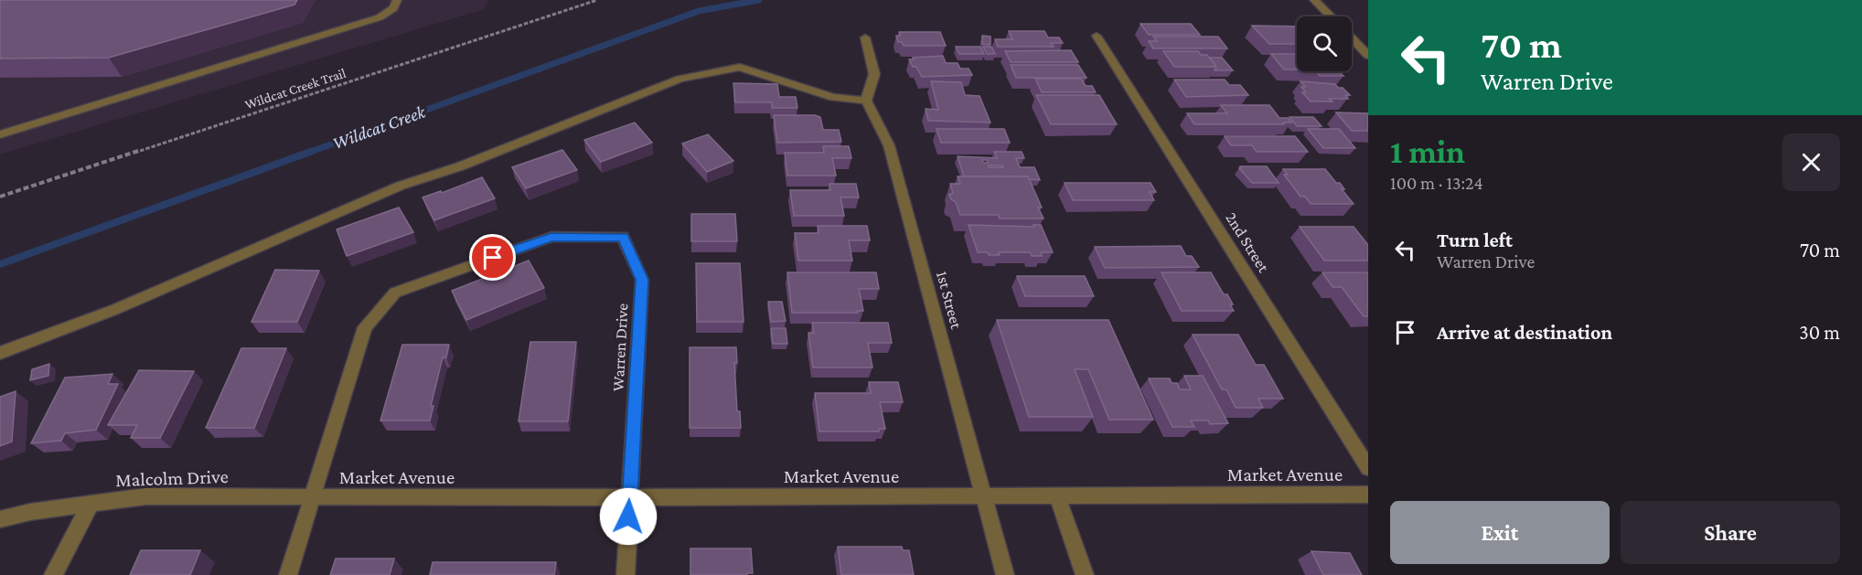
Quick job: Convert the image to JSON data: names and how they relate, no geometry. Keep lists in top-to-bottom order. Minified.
{"streets":{"street":["2nd Street","1st Street","Warren Drive","Market Avenue","Malcolm Drive"],"path":["Wildcat Creek Trail"]},"crossings":[["1st Street","Market Avenue"],["Warren Drive","Market Avenue"],["Warren Drive","Malcolm Drive"],["Market Avenue","Malcolm Drive"]],"water":["Wildcat Creek"],"page":{"turn":["70 m","Warren Drive"],"heading":["1 min","100 m · 13:24"],"list":[{"name":"Turn left","note":"Warren Drive","value":"70 m"},{"name":"Arrive at destination","value":"30 m"}],"buttons":["Exit","Share"]}}
